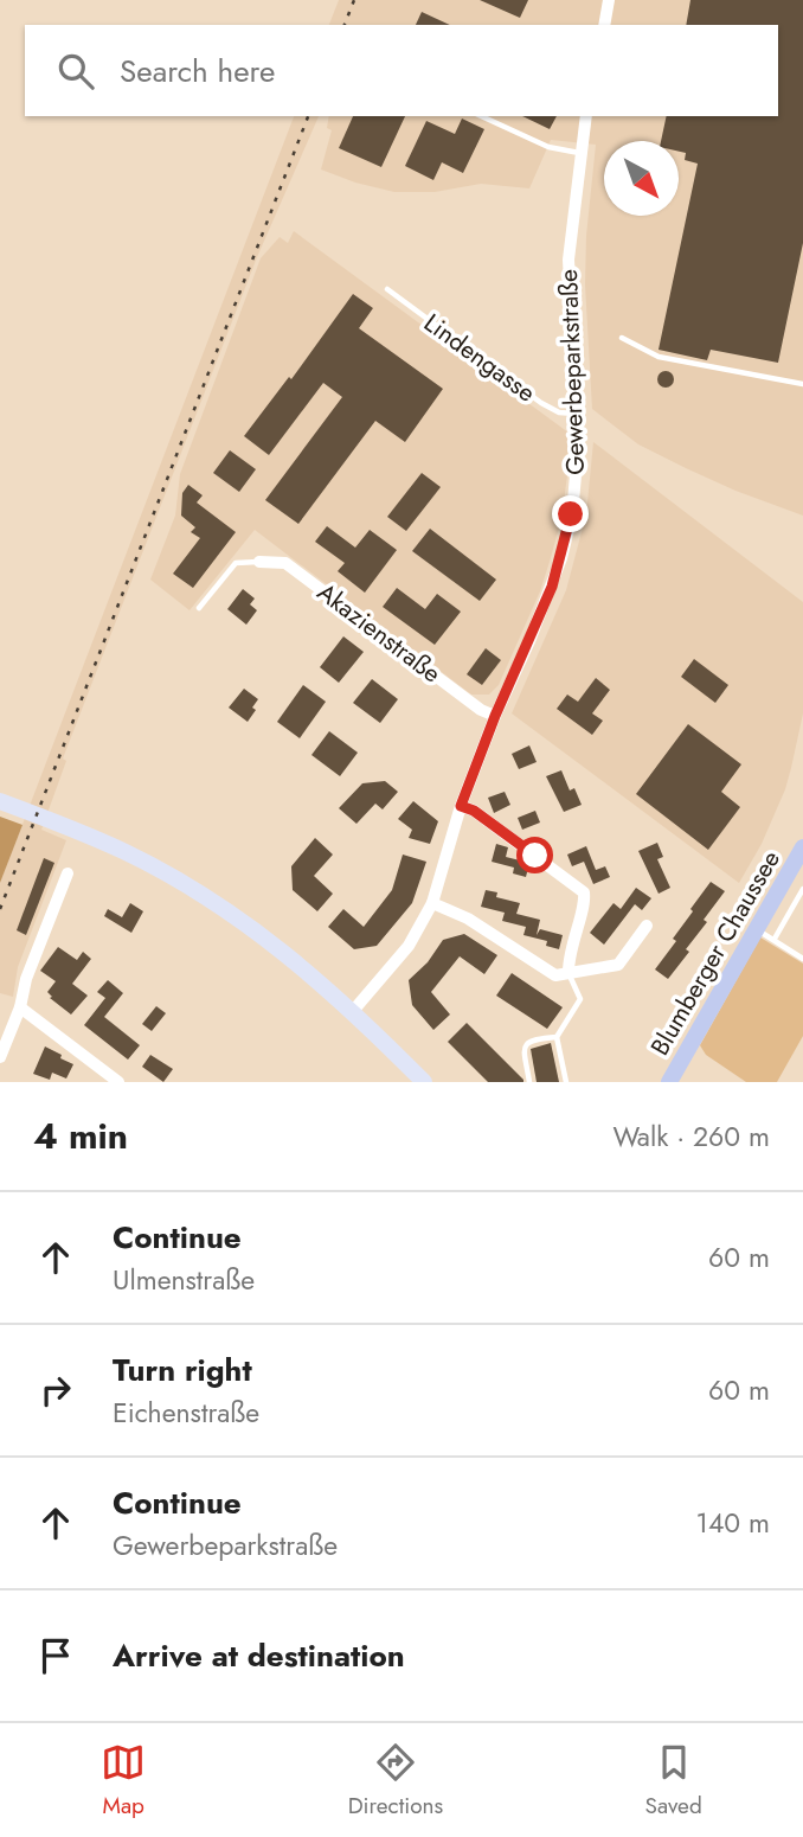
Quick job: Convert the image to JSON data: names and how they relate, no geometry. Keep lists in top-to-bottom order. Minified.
{"streets":{"main road":["Blumberger Chaussee"],"street":["Gewerbeparkstraße","Akazienstraße"],"lane":["Lindengasse"]},"crossings":[["Lindengasse","Gewerbeparkstraße"],["Gewerbeparkstraße","Akazienstraße"]],"north":"bottom right","page":{"search":"Search here","heading":["4 min","Walk · 260 m"],"list":[["Continue","Ulmenstraße","60 m"],["Turn right","Eichenstraße","60 m"],["Continue","Gewerbeparkstraße","140 m"],"Arrive at destination"],"nav":["Map","Directions","Saved"]}}
